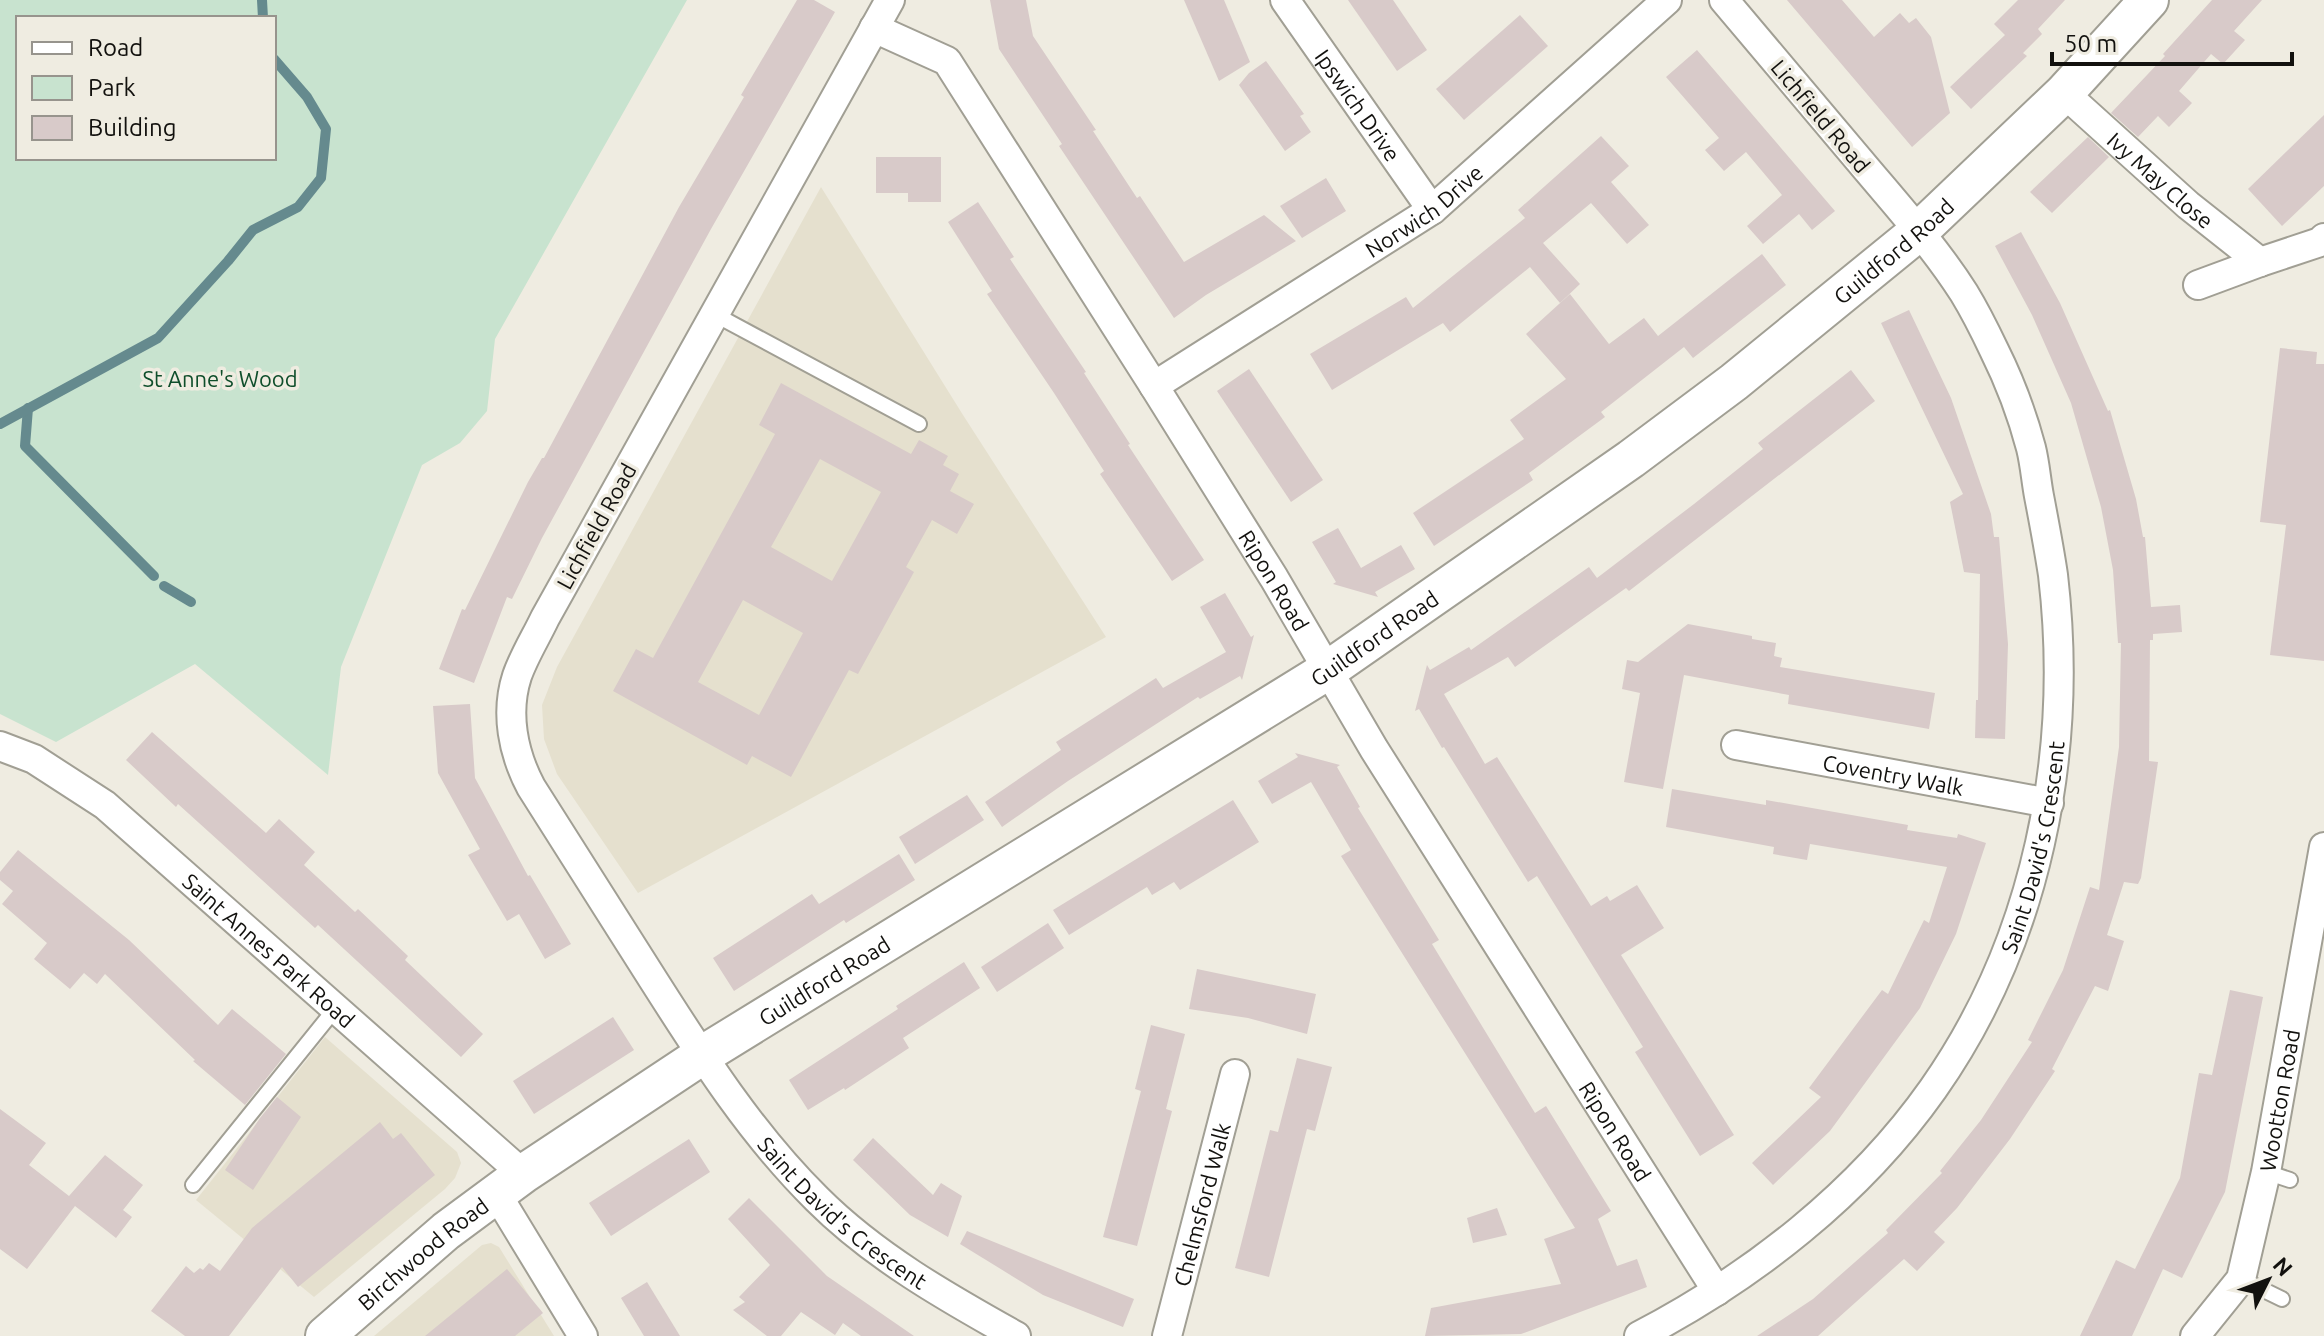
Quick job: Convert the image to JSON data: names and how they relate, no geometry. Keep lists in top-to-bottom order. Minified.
{"streets":{"street":["Ipswich Drive","Lichfield Road","Ivy May Close","Norwich Drive","Guildford Road","Ripon Road","Coventry Walk","Saint David's Crescent","Saint Annes Park Road","Wootton Road","Chelmsford Walk","Birchwood Road"]},"crossings":[["Ipswich Drive","Norwich Drive"],["Lichfield Road","Guildford Road"],["Lichfield Road","Ripon Road"],["Lichfield Road","Saint David's Crescent"],["Ivy May Close","Guildford Road"],["Norwich Drive","Ripon Road"],["Guildford Road","Ripon Road"],["Guildford Road","Saint David's Crescent"],["Guildford Road","Saint Annes Park Road"],["Guildford Road","Birchwood Road"],["Ripon Road","Saint David's Crescent"],["Coventry Walk","Saint David's Crescent"],["Saint Annes Park Road","Birchwood Road"]],"parks":["St Anne's Wood"],"legend":["Road","Park","Building"],"scale_bar":"50 m","north":"top right"}
